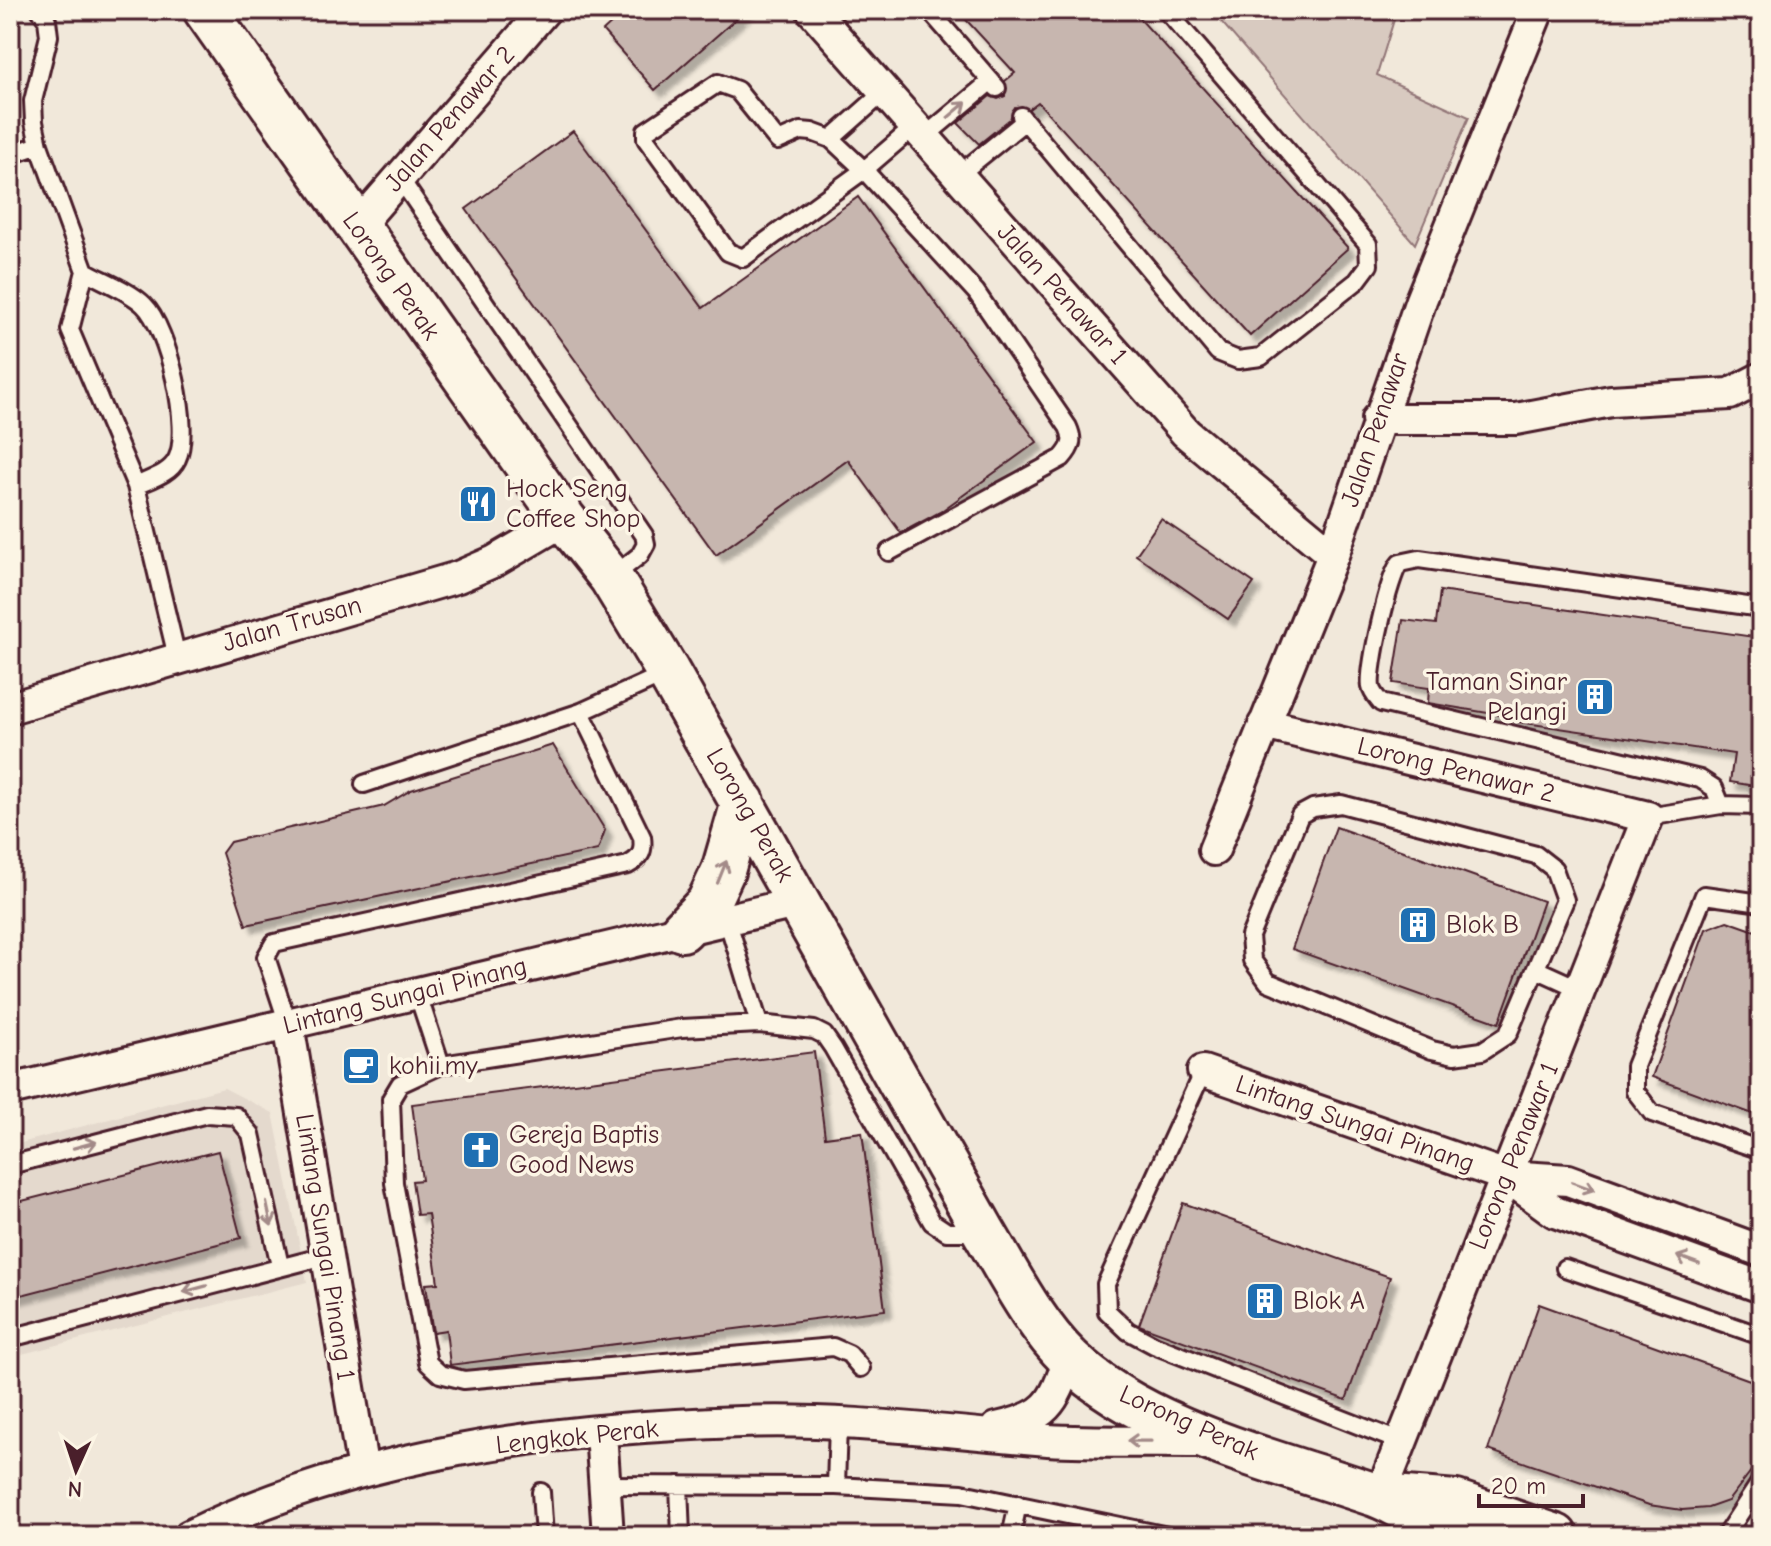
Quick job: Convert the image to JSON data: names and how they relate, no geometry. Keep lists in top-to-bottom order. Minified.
{"streets":{"street":["Jalan Penawar 2","Lorong Perak","Jalan Penawar 1","Jalan Penawar","Jalan Trusan","Lorong Penawar 2","Lintang Sungai Pinang","Lorong Penawar 1","Lintang Sungai Pinang 1","Lengkok Perak"]},"crossings":[["Jalan Penawar 2","Lorong Perak"],["Lorong Perak","Jalan Trusan"],["Lorong Perak","Lintang Sungai Pinang"],["Lorong Perak","Lorong Penawar 1"],["Lorong Perak","Lengkok Perak"],["Jalan Penawar 1","Jalan Penawar"],["Jalan Penawar","Lorong Penawar 2"],["Lorong Penawar 2","Lorong Penawar 1"],["Lintang Sungai Pinang","Lorong Penawar 1"],["Lintang Sungai Pinang","Lintang Sungai Pinang 1"],["Lintang Sungai Pinang 1","Lengkok Perak"]],"places":{"restaurant":["Hock Seng Coffee Shop"],"building":["Taman Sinar Pelangi","Blok B","Blok A"],"cafe":["kohii.my"],"church":["Gereja Baptis Good News"]},"scale_bar":"20 m","north":"bottom"}
